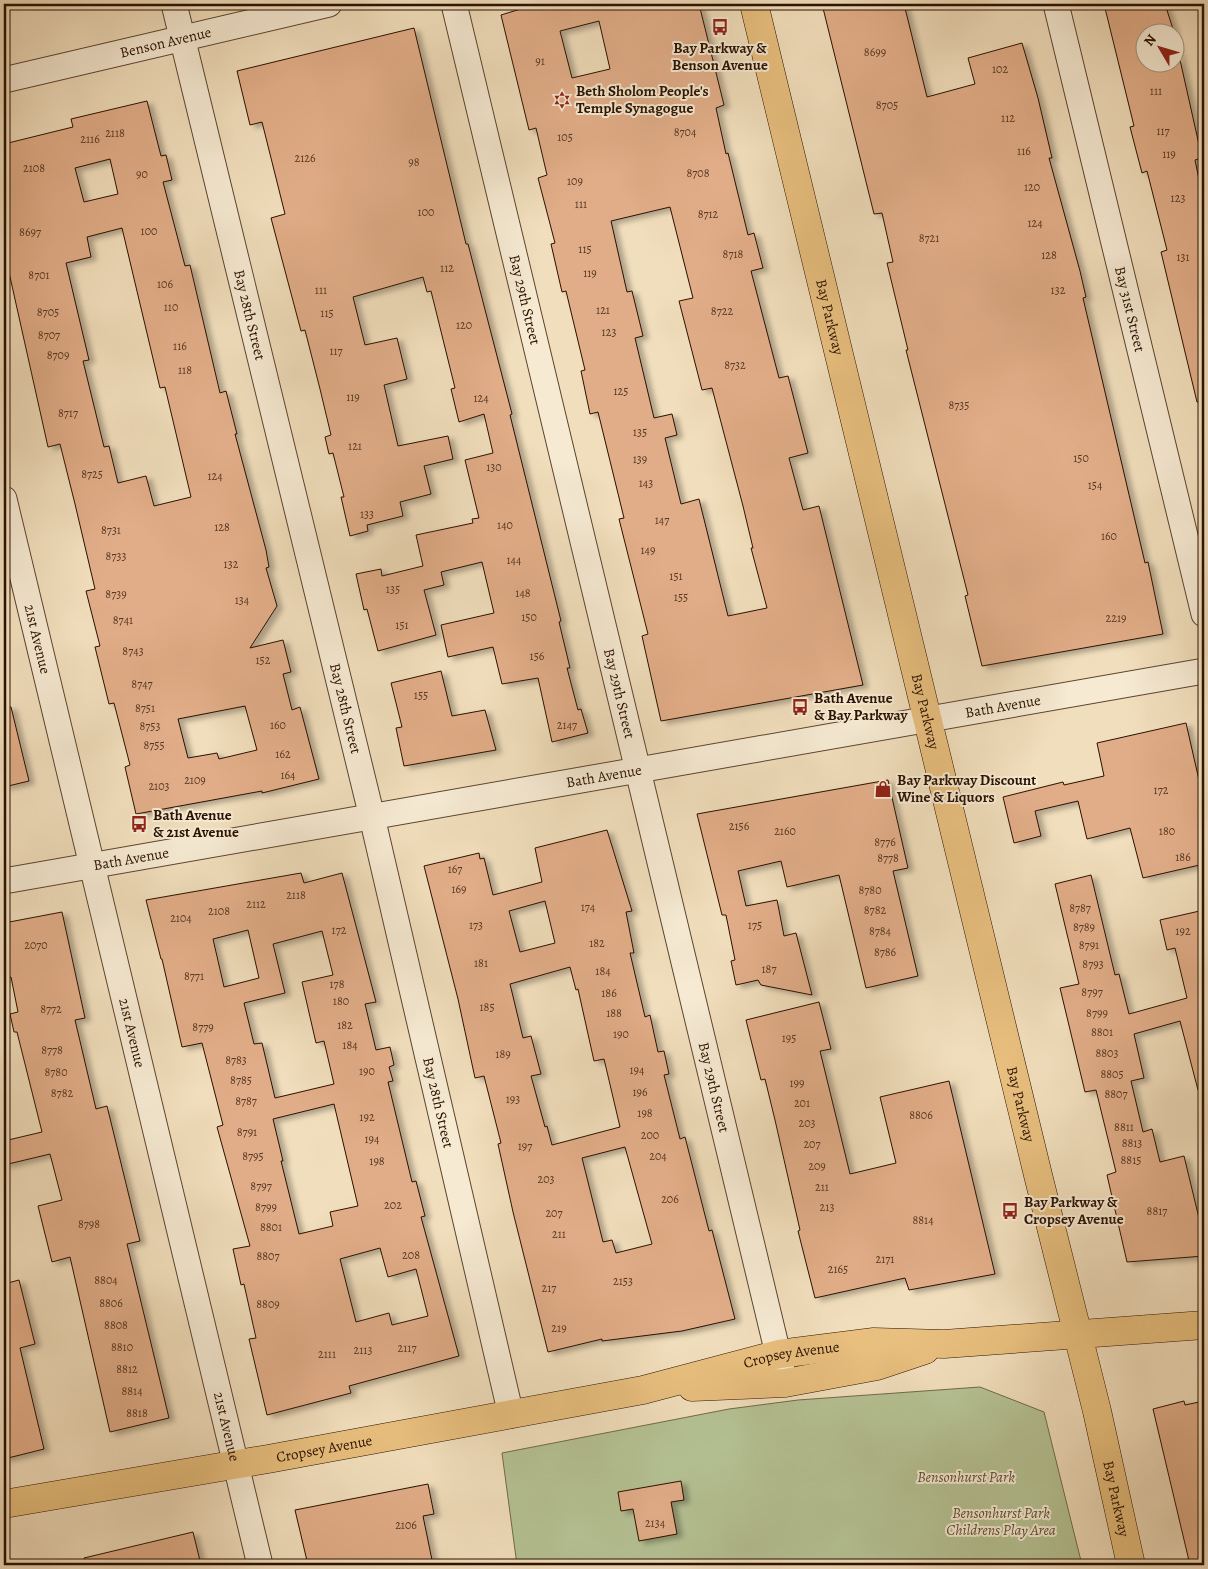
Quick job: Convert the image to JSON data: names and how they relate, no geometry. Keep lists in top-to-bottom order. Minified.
{"streets":{"main road":["Bay Parkway","Cropsey Avenue"],"street":["Benson Avenue","Bay 29th Street","Bay 31st Street","Bay 28th Street","21st Avenue","Bath Avenue"]},"crossings":[["Benson Avenue","Bay 28th Street"],["Bay 29th Street","Bath Avenue"],["Bay 29th Street","Cropsey Avenue"],["Bay 28th Street","Bath Avenue"],["Bay 28th Street","Cropsey Avenue"],["Bay Parkway","Bath Avenue"],["Bay Parkway","Cropsey Avenue"],["21st Avenue","Bath Avenue"],["21st Avenue","Cropsey Avenue"]],"parks":["Bensonhurst Park","Bensonhurst Park Childrens Play Area"],"places":{"bus stop":["Bay Parkway & Benson Avenue","Bath Avenue & Bay Parkway","Bath Avenue & 21st Avenue","Bay Parkway & Cropsey Avenue"],"synagogue":["Beth Sholom People's Temple Synagogue"],"shop":["Bay Parkway Discount Wine & Liquors"]},"house_numbers":["8699","91","102","111","8705","112","117","8704","2118","105","2116","116","119","2126","98","2108","8708","90","109","120","123","111","100","8712","124","100","8697","8721","115","8718","128","131","112","119","8701","106","111","132","110","121","8722","8705","115","120","123","8707","116","117","8709","8732","118","125","119","124","8735","8717","135","121","150","139","130","8725","124","143","154","133","147","140","128","8731","160","149","8733","144","132","151","135","148","8739","155","134","150","2219","8741","151","8743","156","152","8747","155","8751","160","2147","8753","8755","162","164","2109","2103","172","2156","2160","180","8776","186","8778","167","169","8780","2118","2112","174","8787","8782","2108","2104","173","175","8789","172","8784","192","182","2070","8791","8786","181","8793","187","184","8771","178","8797","186","180","185","8772","188","8799","182","8779","8801","190","195","184","8778","8803","189","8783","194","190","8780","8805","8785","199","196","8782","8807","193","8787","201","198","8806","192","203","8811","8791","200","194","8813","207","197","8795","204","8815","198","209","203","8797","211","206","202","8799","213","8817","207","8814","8798","8801","211","208","8807","2171","2165","8804","2153","217","8806","8809","8808","219","8810","2117","2113","2111","8812","8814","8818","2134","2106"],"north":"top left"}
